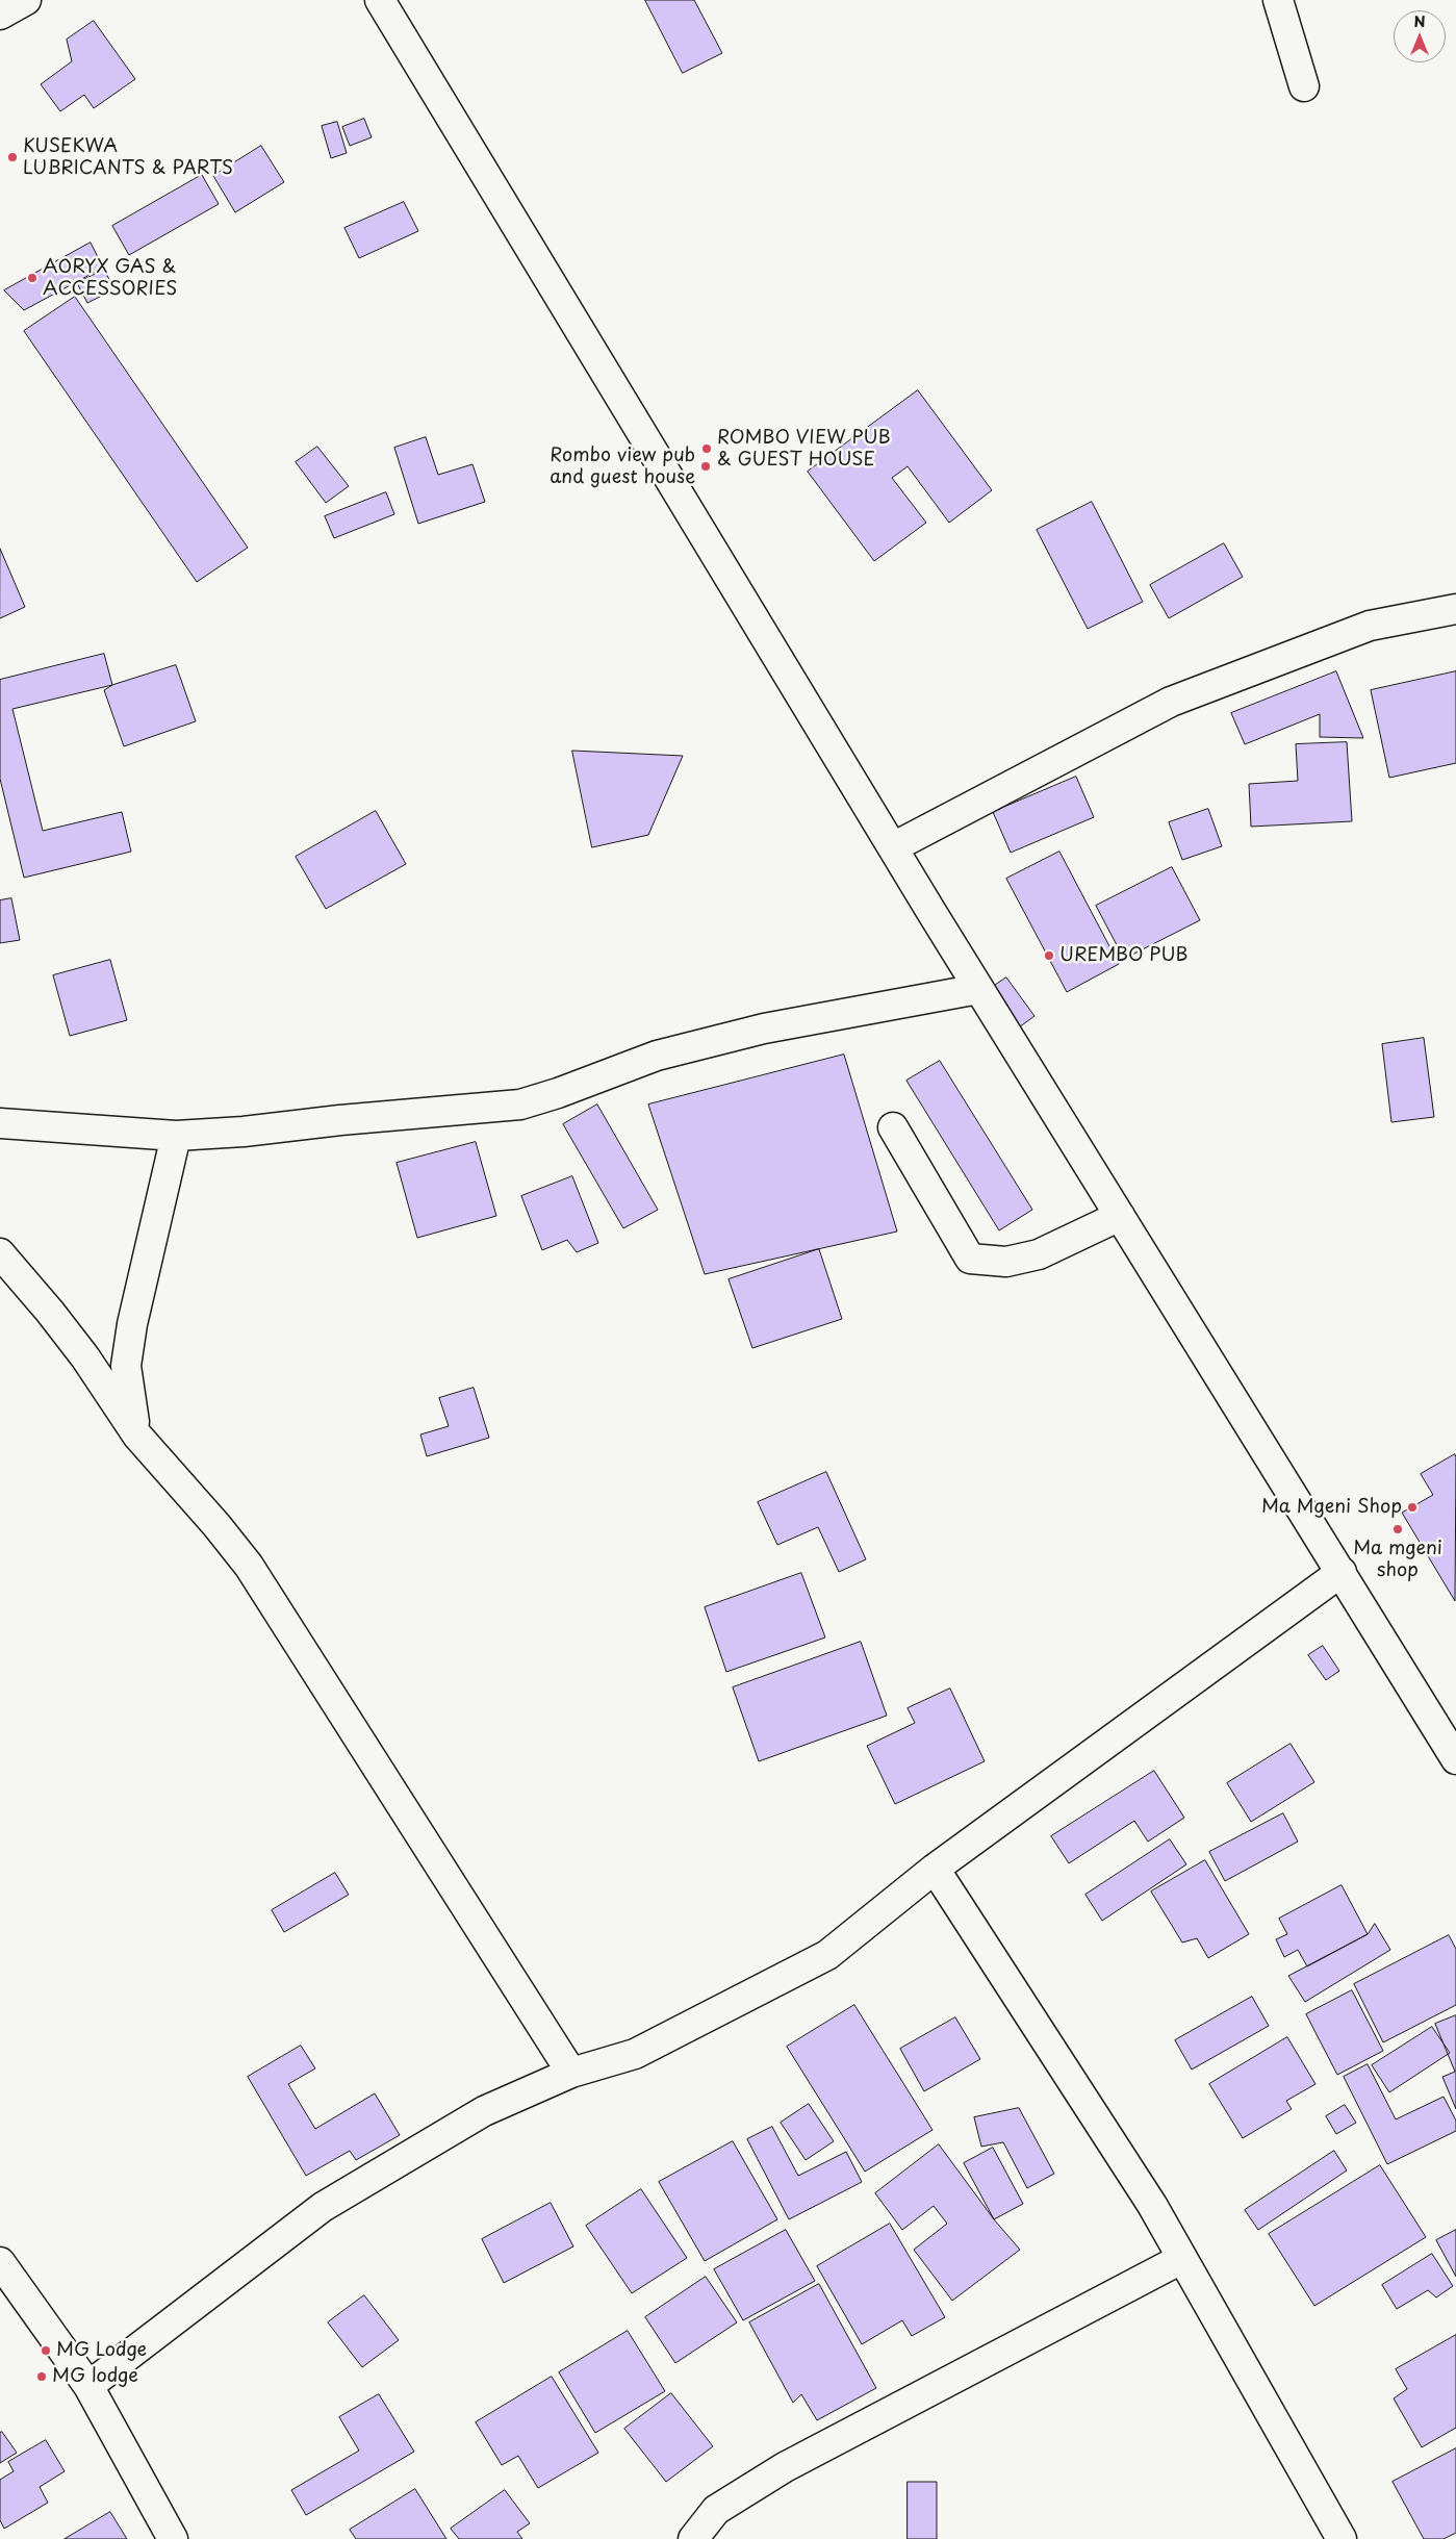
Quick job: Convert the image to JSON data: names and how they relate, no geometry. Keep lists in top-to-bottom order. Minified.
{"places":["KUSEKWA LUBRICANTS & PARTS","AORYX GAS & ACCESSORIES","ROMBO VIEW PUB & GUEST HOUSE","Rombo view pub and guest house","UREMBO PUB","Ma Mgeni Shop","Ma mgeni shop","MG Lodge","MG lodge"],"north":"top"}
